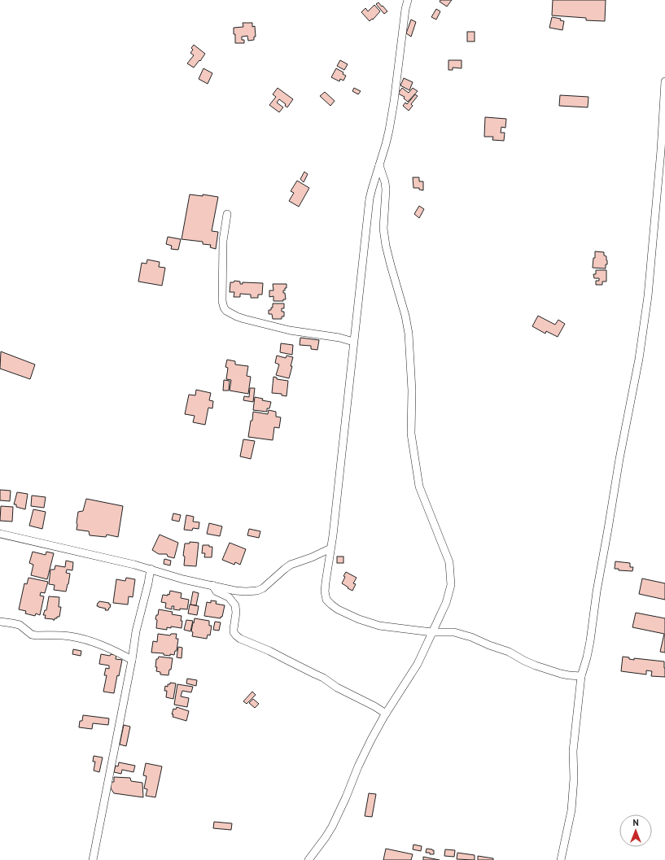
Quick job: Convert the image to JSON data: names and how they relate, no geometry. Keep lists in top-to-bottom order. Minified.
{"north":"top"}
